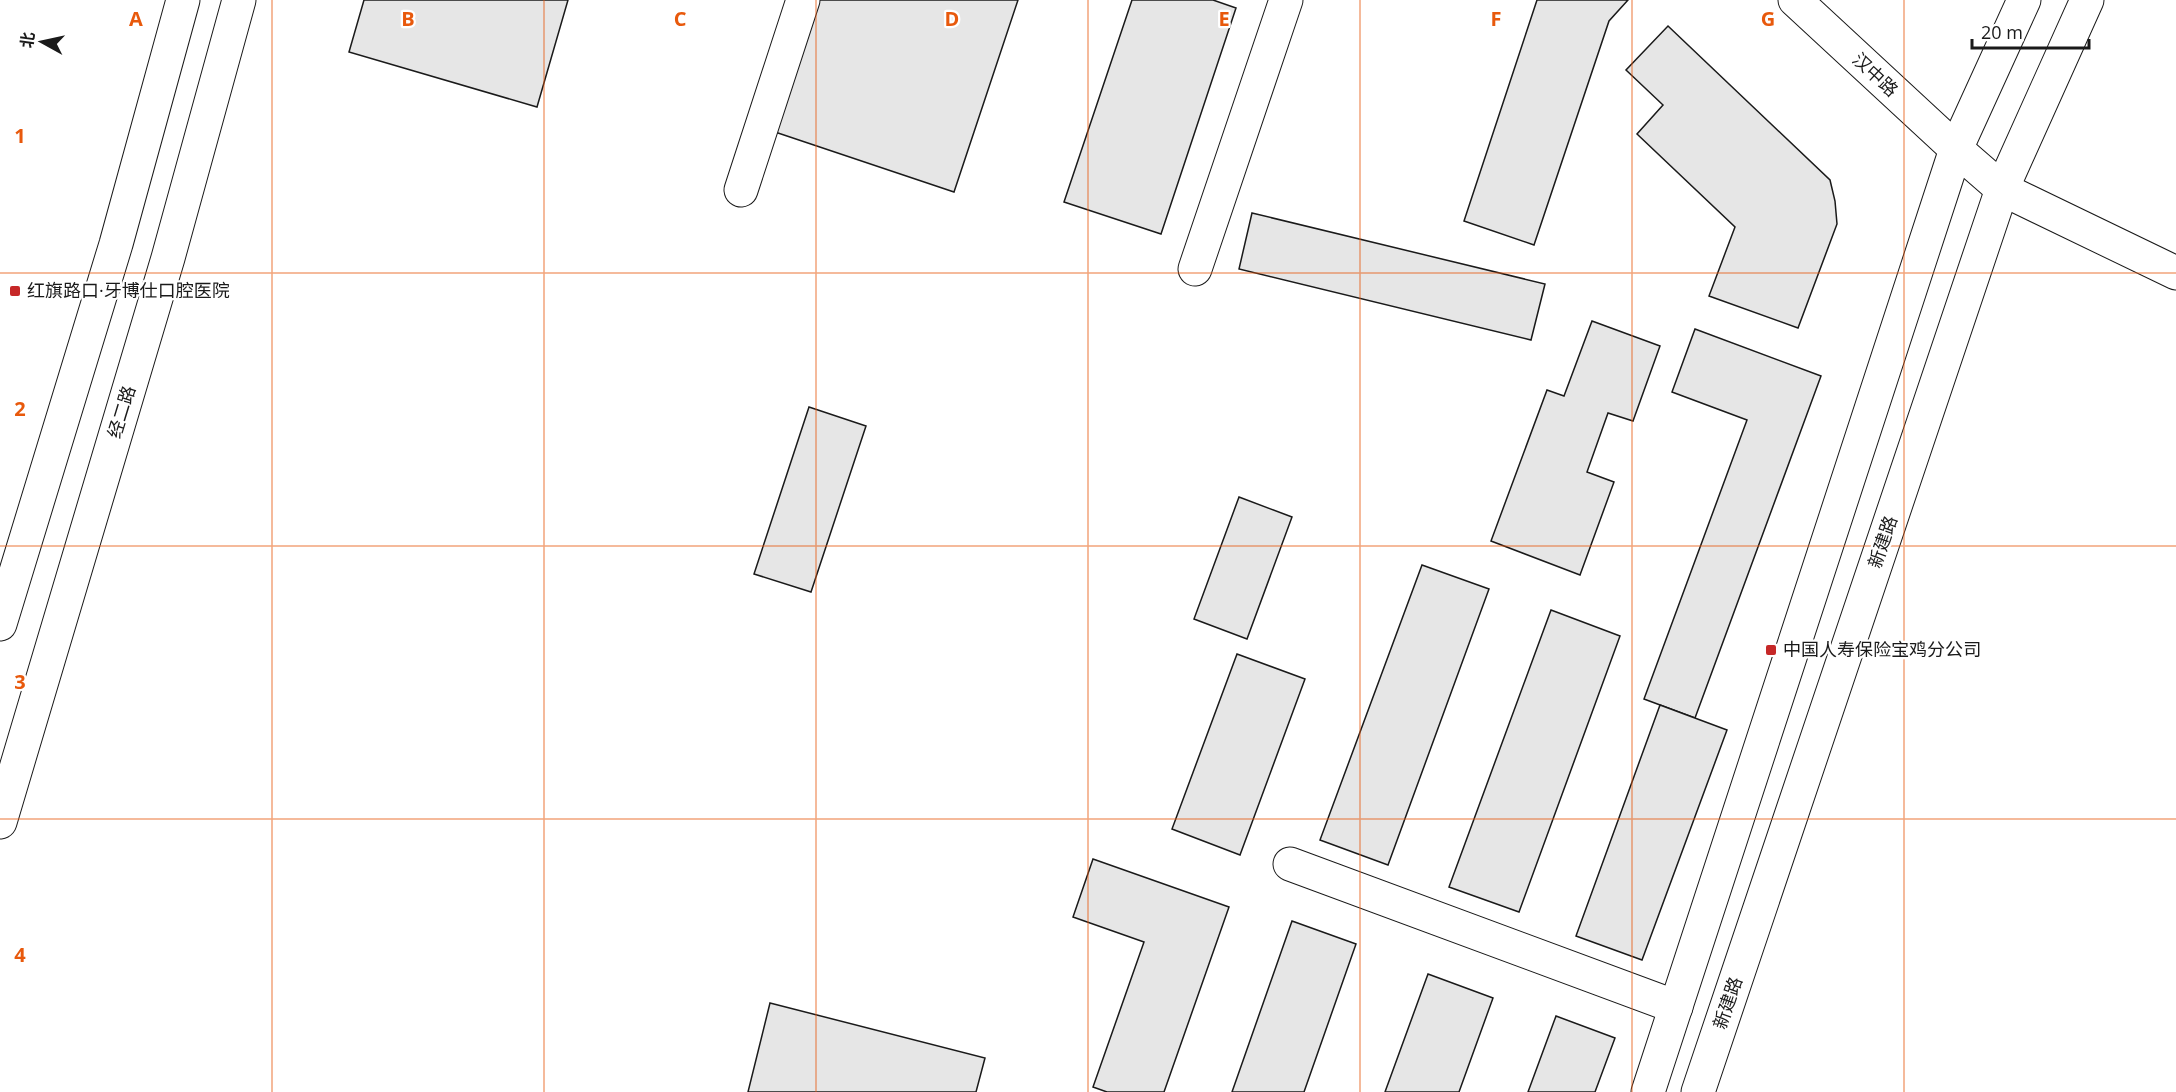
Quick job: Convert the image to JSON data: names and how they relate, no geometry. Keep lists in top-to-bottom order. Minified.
{"streets":{"main road":["汉中路","经二路","新建路"]},"crossings":[["汉中路","新建路"]],"places":{"transit":["红旗路口·牙博仕口腔医院","中国人寿保险宝鸡分公司"]},"scale_bar":"20 m","north":"left","grid":{"columns":["A","B","C","D","E","F","G"],"rows":["1","2","3","4"]}}
